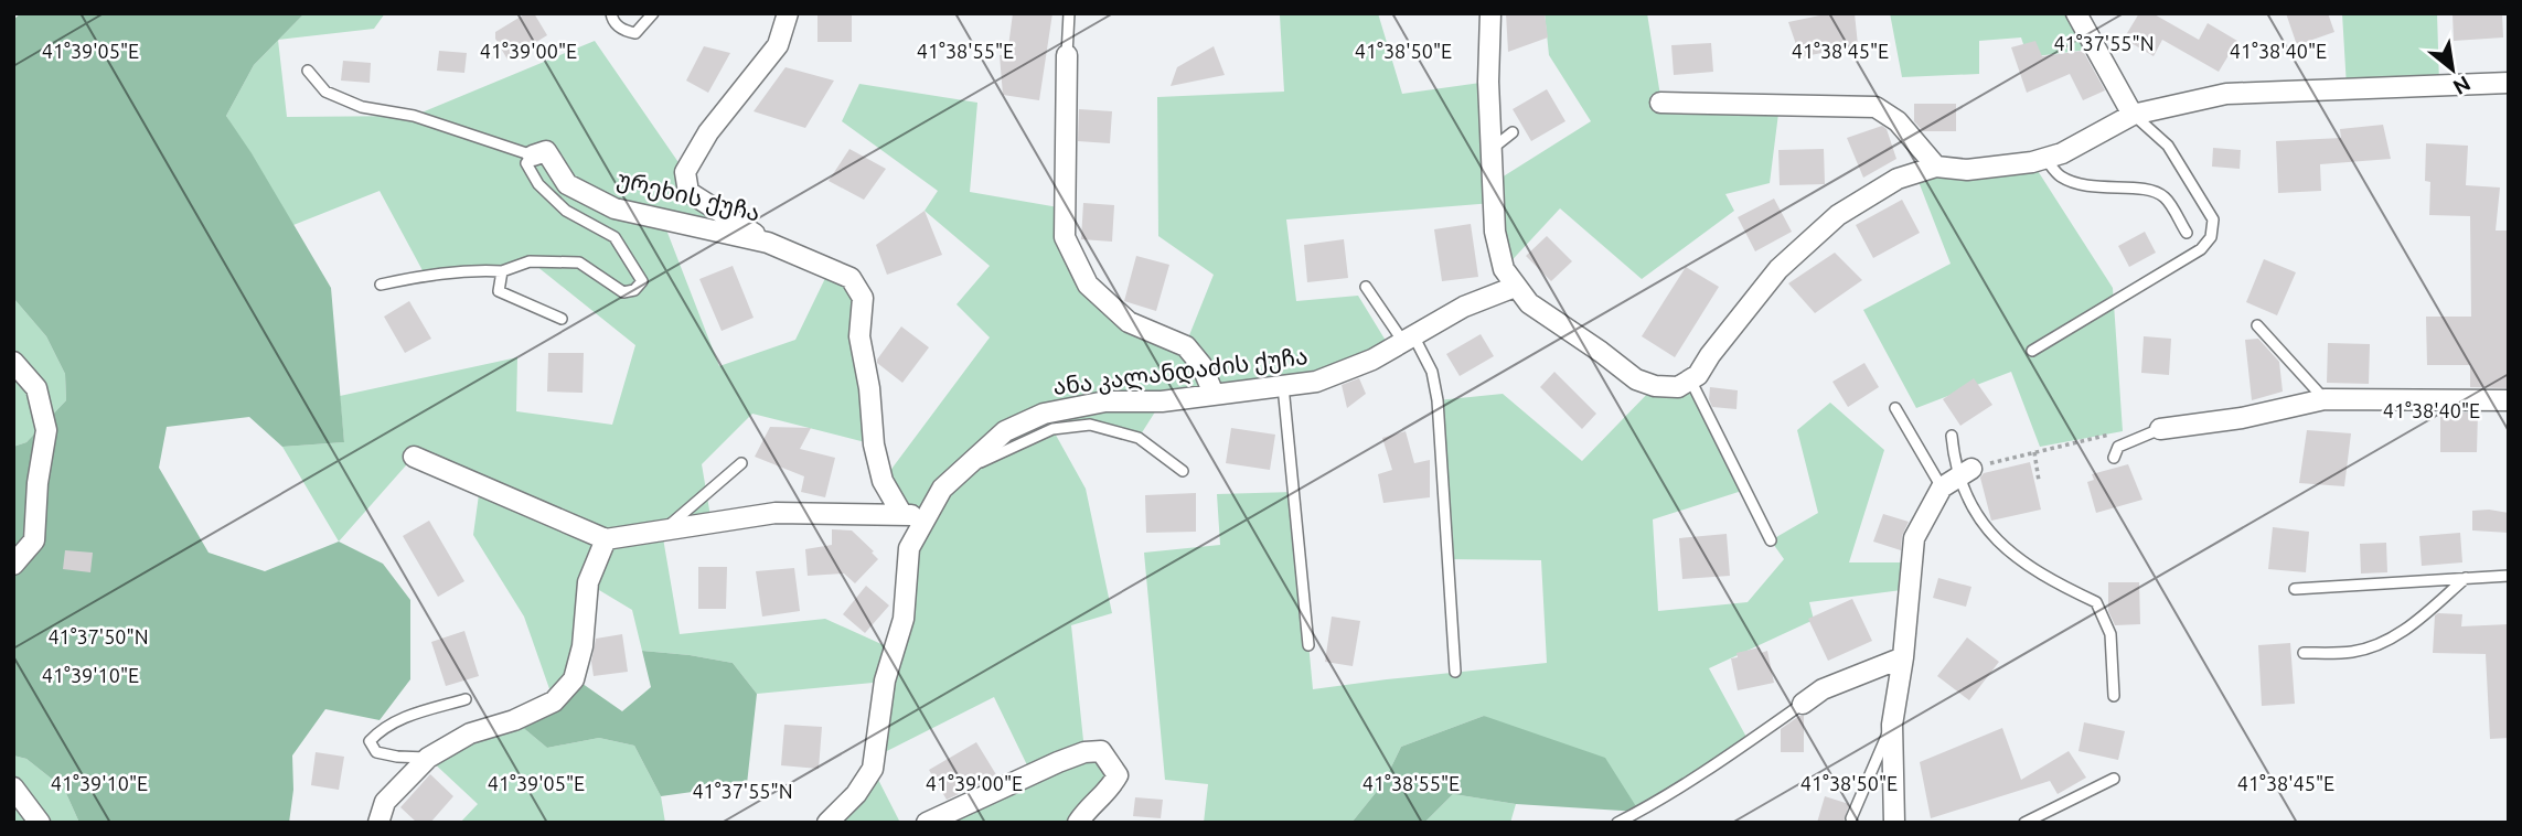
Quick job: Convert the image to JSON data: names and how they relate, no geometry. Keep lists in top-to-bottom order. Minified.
{"streets":{"street":["ურეხის ქუჩა","ანა კალანდაძის ქუჩა"]},"north":"bottom right","coordinates":["41°37'55\"N","41°39'05\"E","41°39'00\"E","41°38'50\"E","41°38'40\"E","41°38'55\"E","41°38'45\"E","41°37'50\"N","41°39'10\"E"]}
